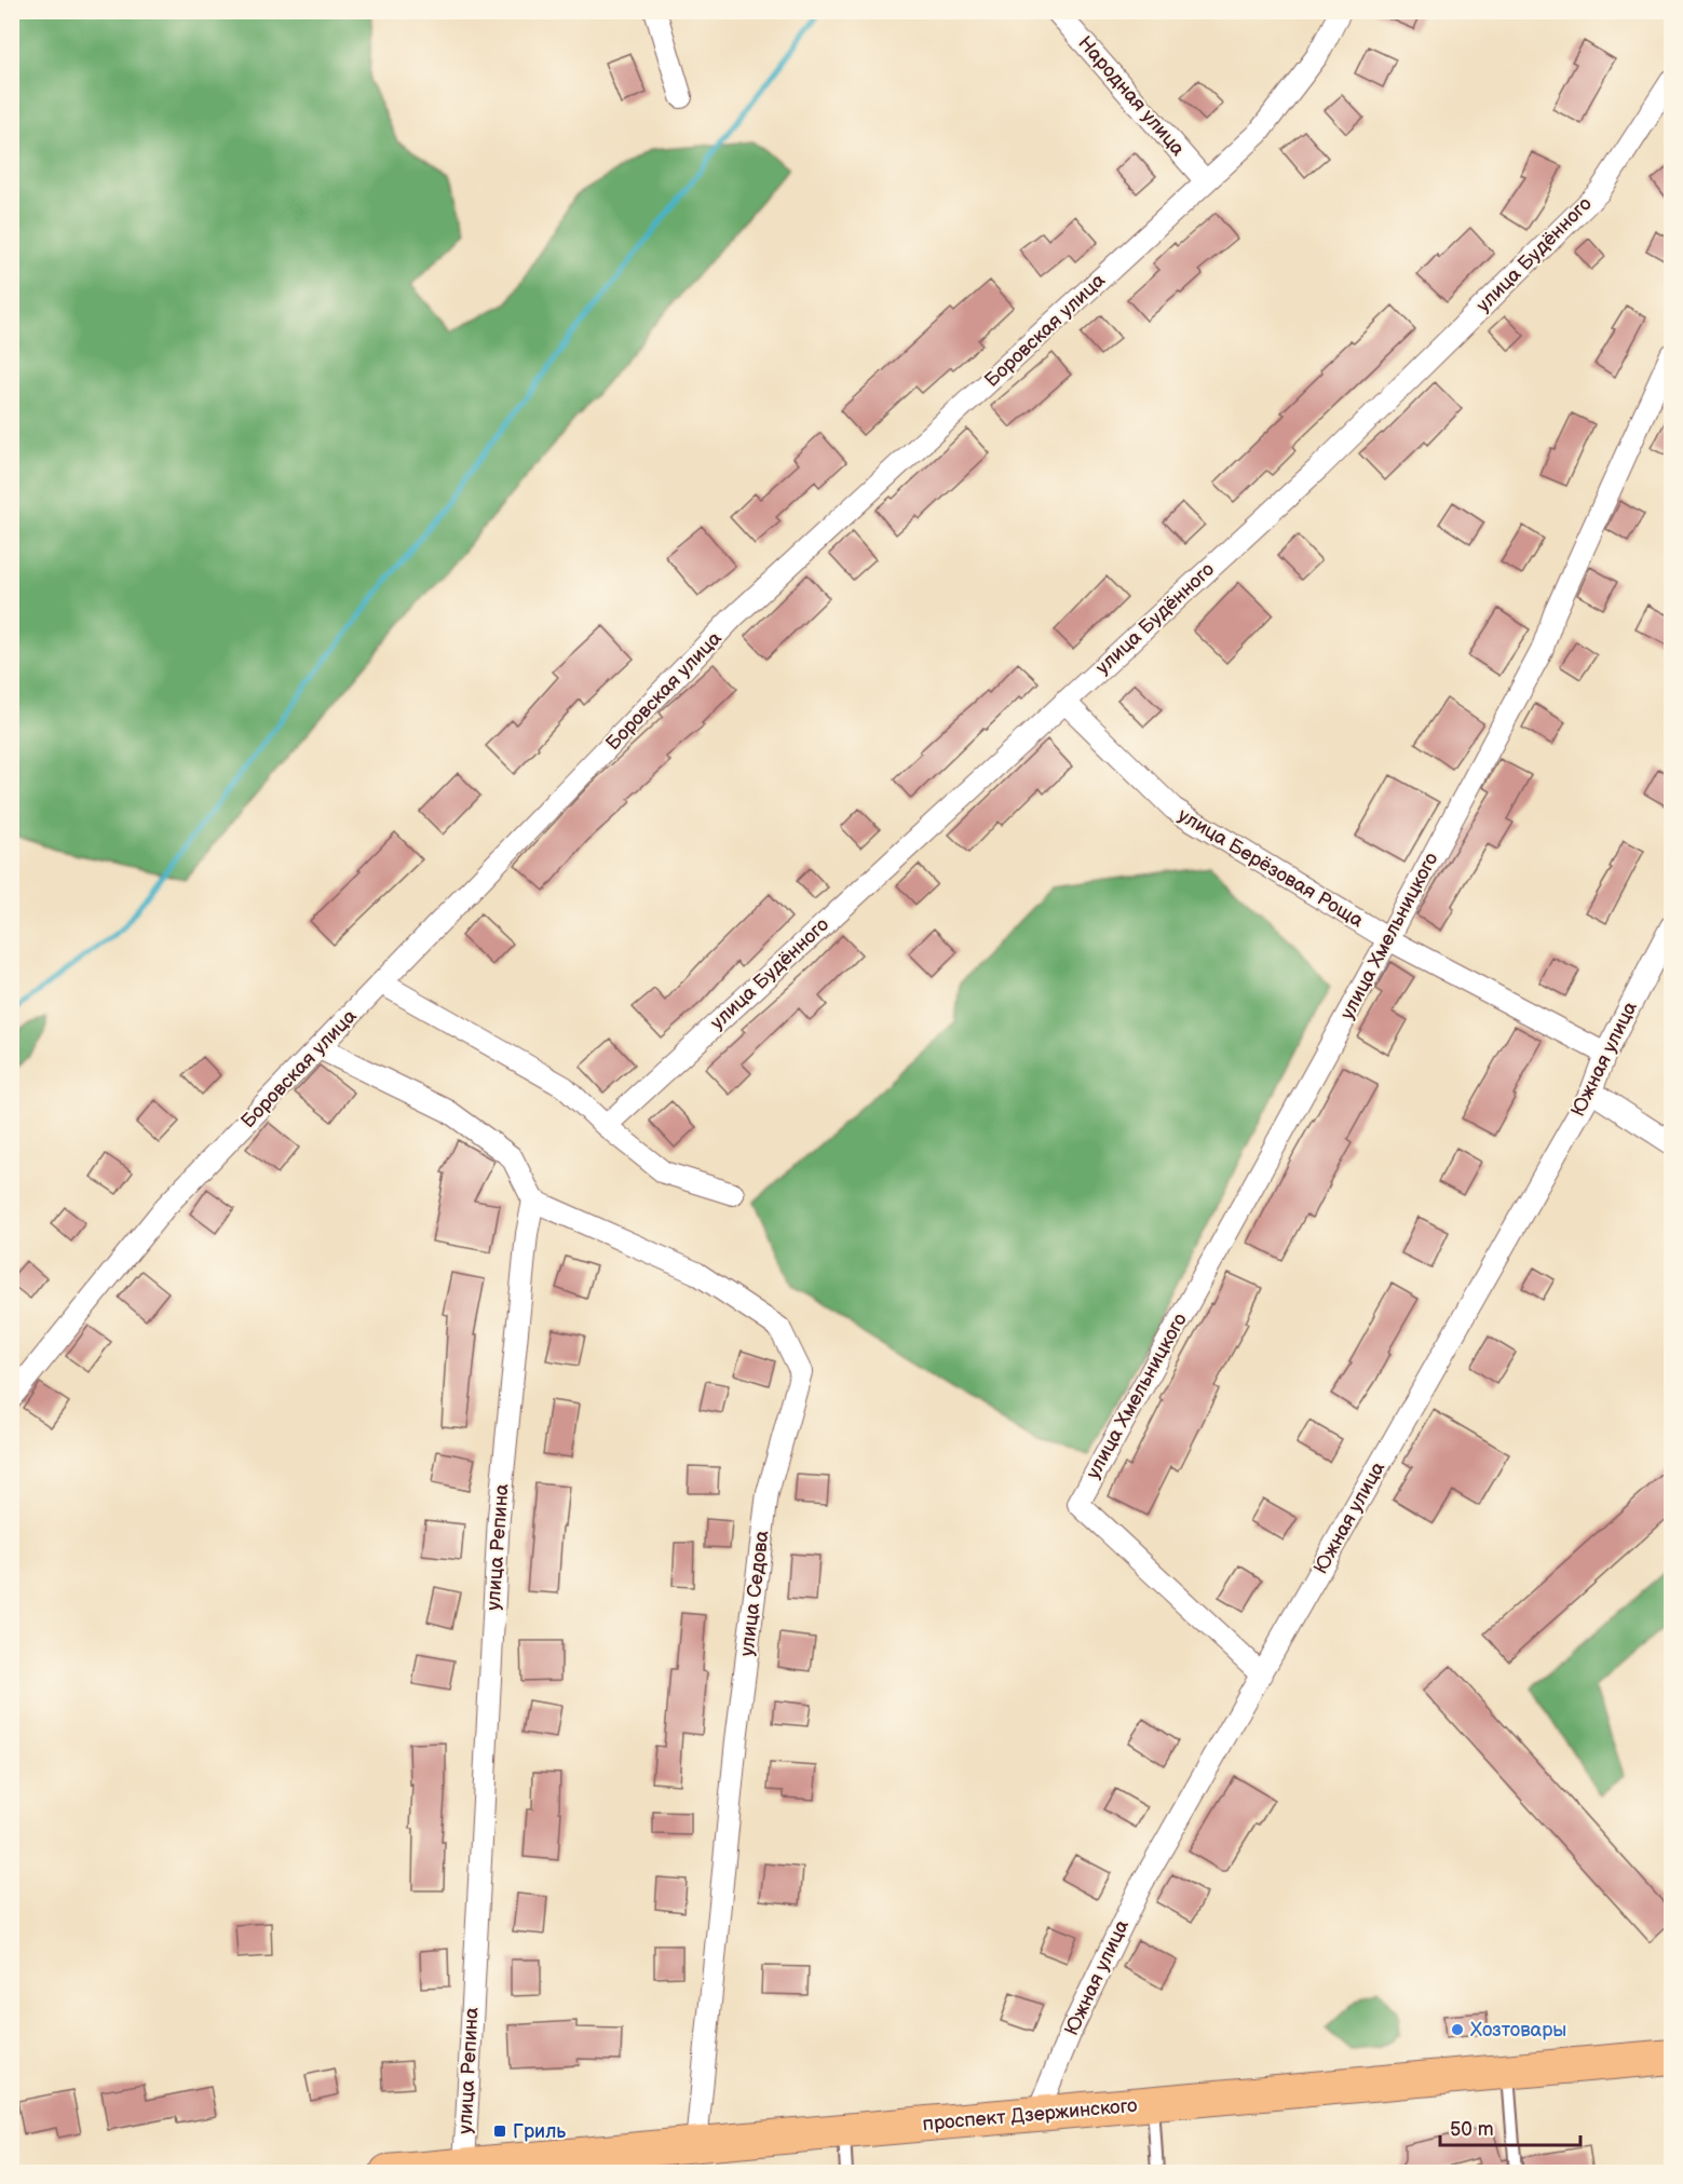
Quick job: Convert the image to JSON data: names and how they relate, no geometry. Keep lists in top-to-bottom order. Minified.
{"streets":{"main road":["проспект Дзержинского"],"street":["Народная улица","улица Будённого","Боровская улица","улица Берёзовая Роща","улица Хмельницкого","Южная улица","улица Репина","улица Седова"]},"crossings":[["Народная улица","Боровская улица"],["улица Будённого","улица Берёзовая Роща"],["улица Берёзовая Роща","улица Хмельницкого"],["улица Берёзовая Роща","Южная улица"],["улица Хмельницкого","Южная улица"],["Южная улица","проспект Дзержинского"],["улица Репина","улица Седова"],["улица Репина","проспект Дзержинского"],["улица Седова","проспект Дзержинского"]],"places":{"other":["Хозтовары"],"transit":["Гриль"]},"scale_bar":"50 m"}
